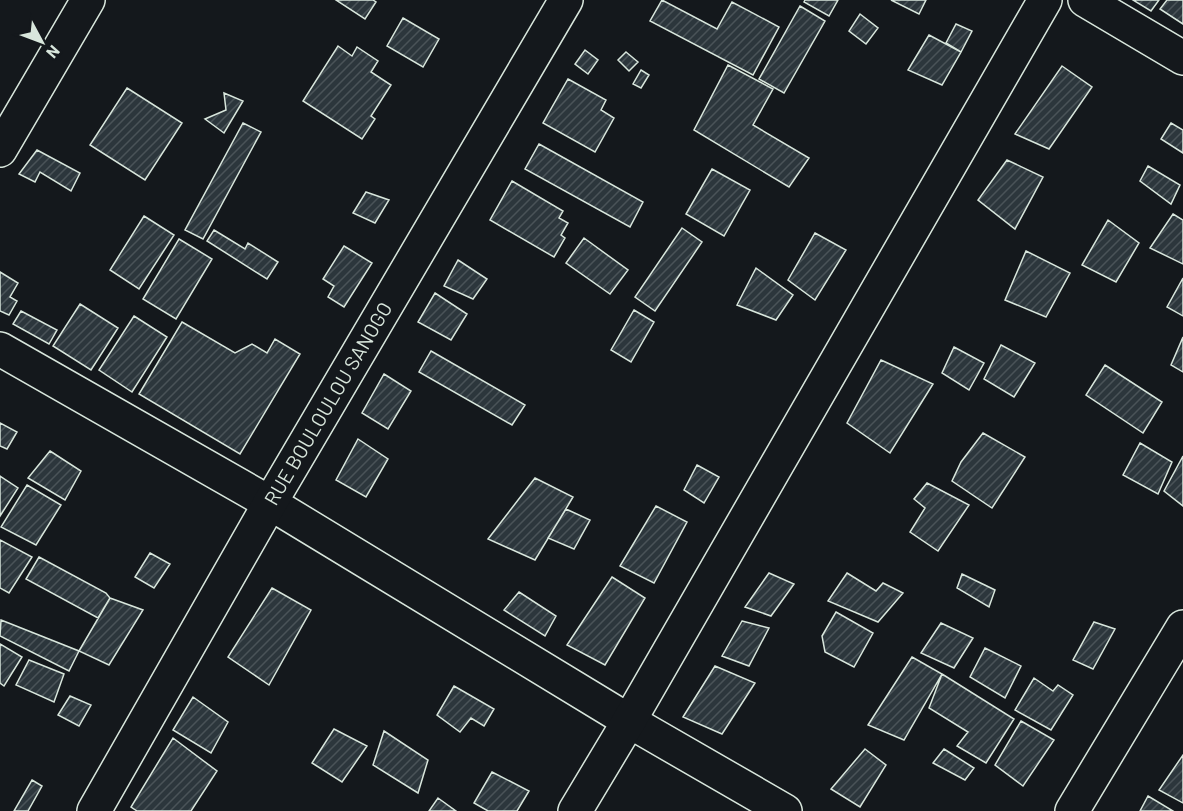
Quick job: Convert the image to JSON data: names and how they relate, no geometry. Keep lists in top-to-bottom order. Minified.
{"streets":{"street":["RUE BOULOULOU SANOGO"]},"north":"bottom right"}
